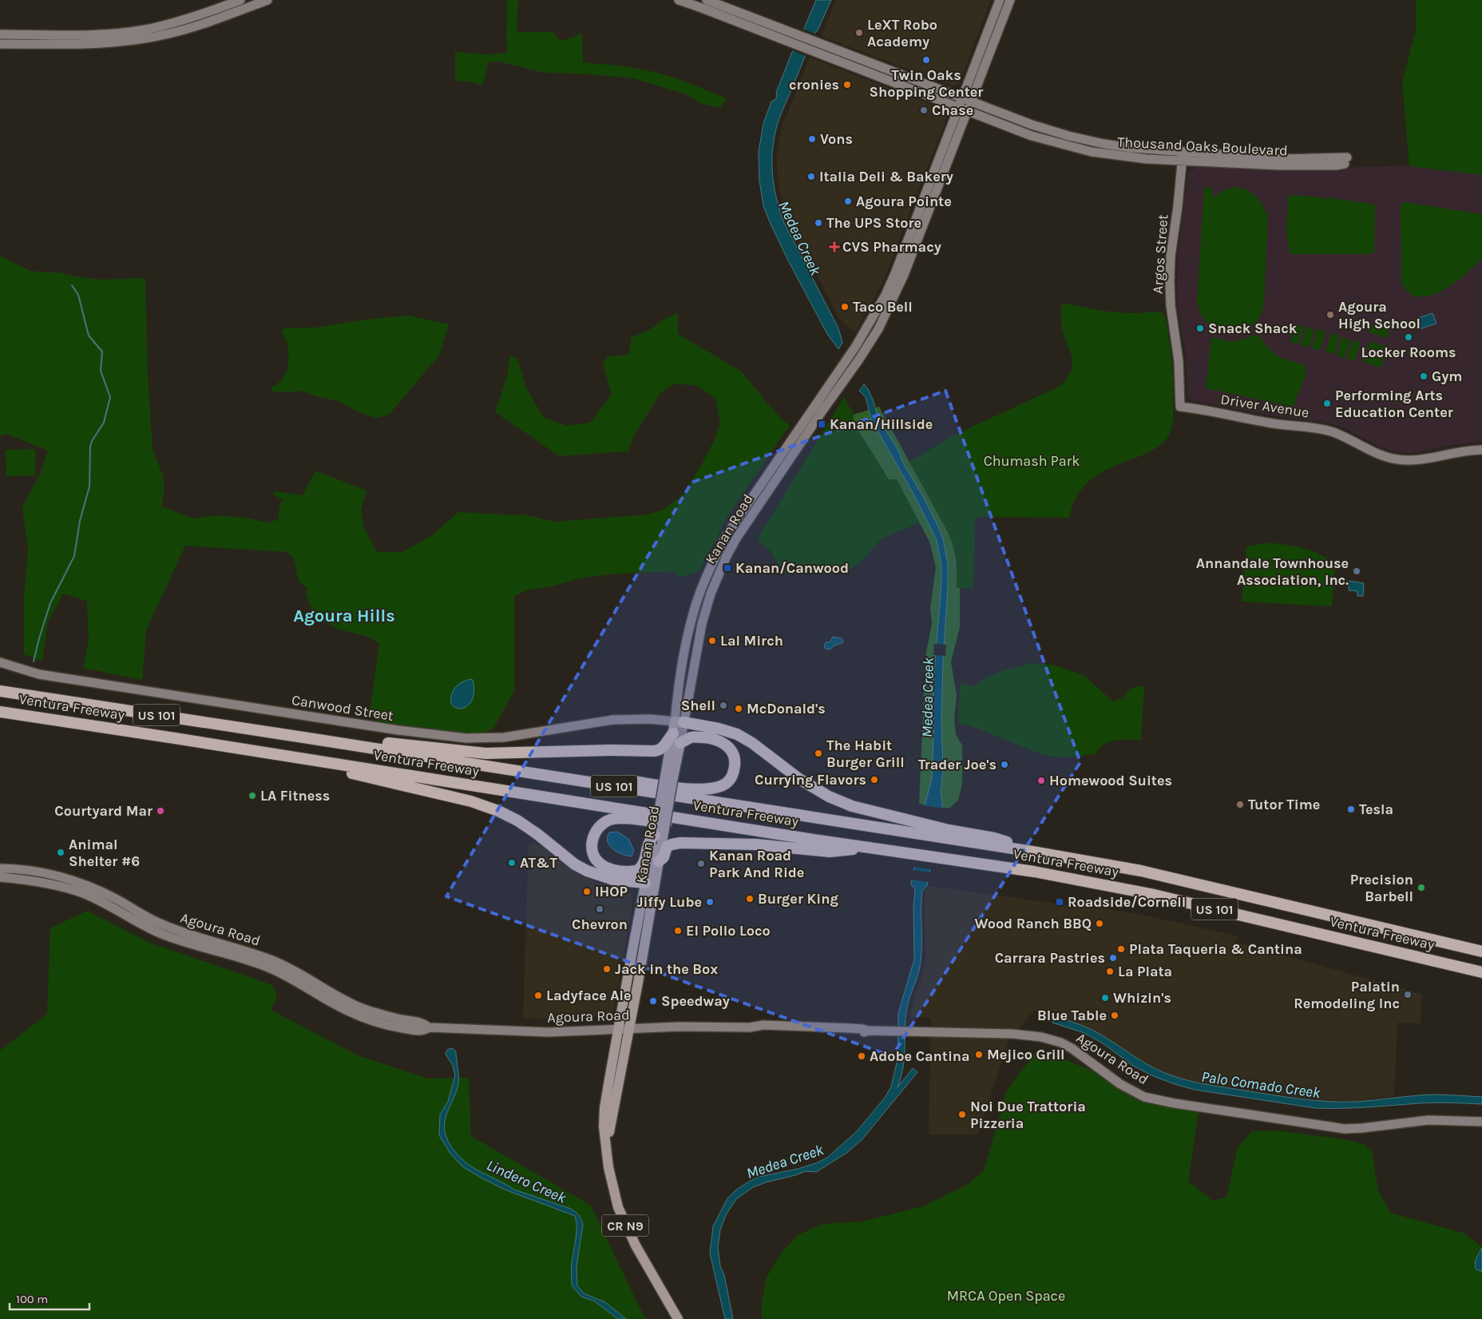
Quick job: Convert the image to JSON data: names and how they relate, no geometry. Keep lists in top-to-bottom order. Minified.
{"streets":{"highway":["Ventura Freeway","US 101"],"main road":["Thousand Oaks Boulevard","Argos Street","Driver Avenue","Kanan Road","Canwood Street","Agoura Road","CR N9"]},"crossings":[["Thousand Oaks Boulevard","Argos Street"],["Thousand Oaks Boulevard","Kanan Road"],["Argos Street","Driver Avenue"],["Kanan Road","Canwood Street"],["Kanan Road","Agoura Road"]],"districts":["Agoura Hills"],"water":["Medea Creek","Palo Comado Creek","Lindero Creek"],"parks":["Chumash Park","MRCA Open Space"],"places":{"other":["LeXT Robo Academy","Twin Oaks Shopping Center","cronies","Chase","Vons","Italia Deli & Bakery","Agoura Pointe","The UPS Store","Taco Bell","Agoura High School","Snack Shack","Locker Rooms","Gym","Performing Arts Education Center","Annandale Townhouse Association, Inc.","Lal Mirch","Shell","McDonald's","The Habit Burger Grill","Trader Joe's","Currying Flavors","Homewood Suites","LA Fitness","Tutor Time","Tesla","Courtyard Mar","Animal Shelter #6","AT&T","Kanan Road Park And Ride","Precision Barbell","IHOP","Burger King","Jiffy Lube","Chevron","Wood Ranch BBQ","El Pollo Loco","Plata Taqueria & Cantina","Carrara Pastries","Jack in the Box","La Plata","Palatin Remodeling Inc","Ladyface Ale","Whizin's","Speedway","Blue Table","Mejico Grill","Adobe Cantina","Noi Due Trattoria Pizzeria"],"health":["CVS Pharmacy"],"transit":["Kanan/Hillside","Kanan/Canwood","Roadside/Cornell"]},"scale_bar":"100 m"}
